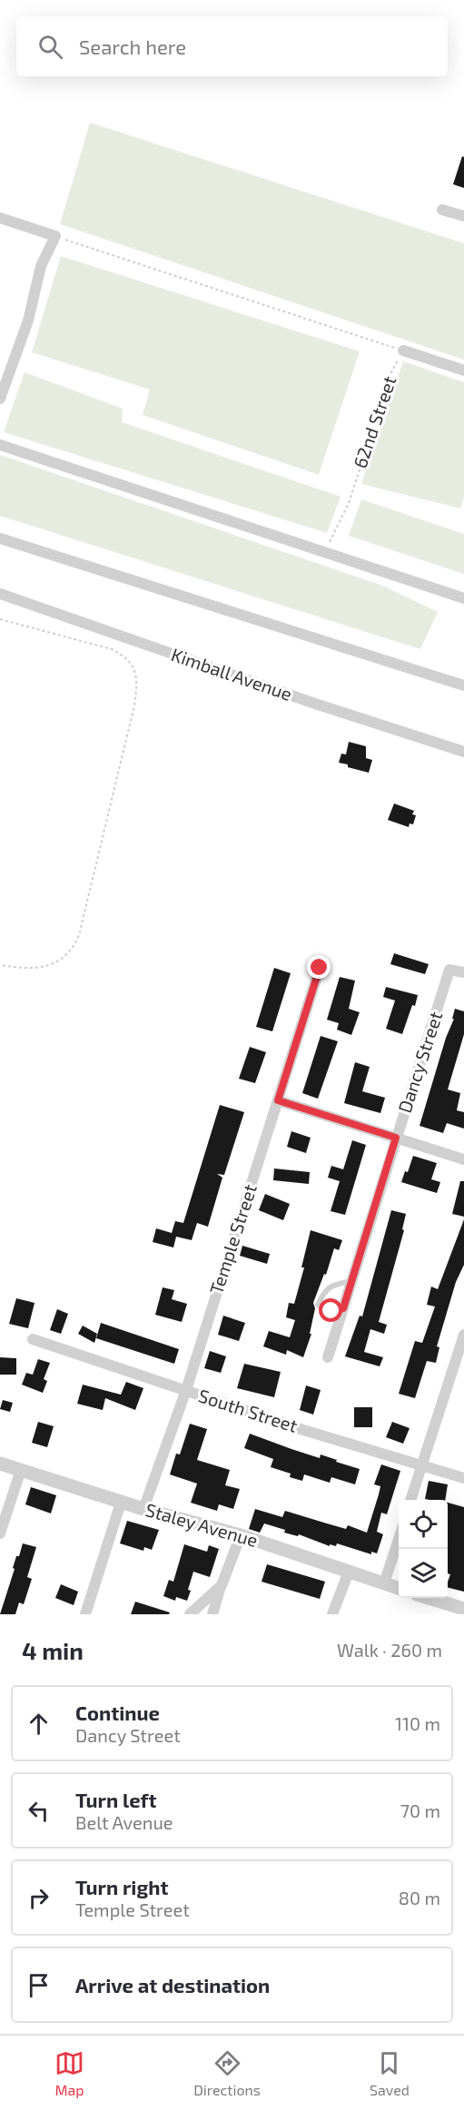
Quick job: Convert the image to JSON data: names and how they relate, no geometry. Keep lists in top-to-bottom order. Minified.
{"streets":{"street":["Kimball Avenue","Dancy Street","Temple Street","South Street","Staley Avenue"],"path":["62nd Street"]},"crossings":[["Temple Street","South Street"],["Temple Street","Staley Avenue"]],"page":{"search":"Search here","heading":["4 min","Walk · 260 m"],"list":[["Continue","Dancy Street","110 m"],["Turn left","Belt Avenue","70 m"],["Turn right","Temple Street","80 m"],"Arrive at destination"],"nav":["Map","Directions","Saved"]}}
